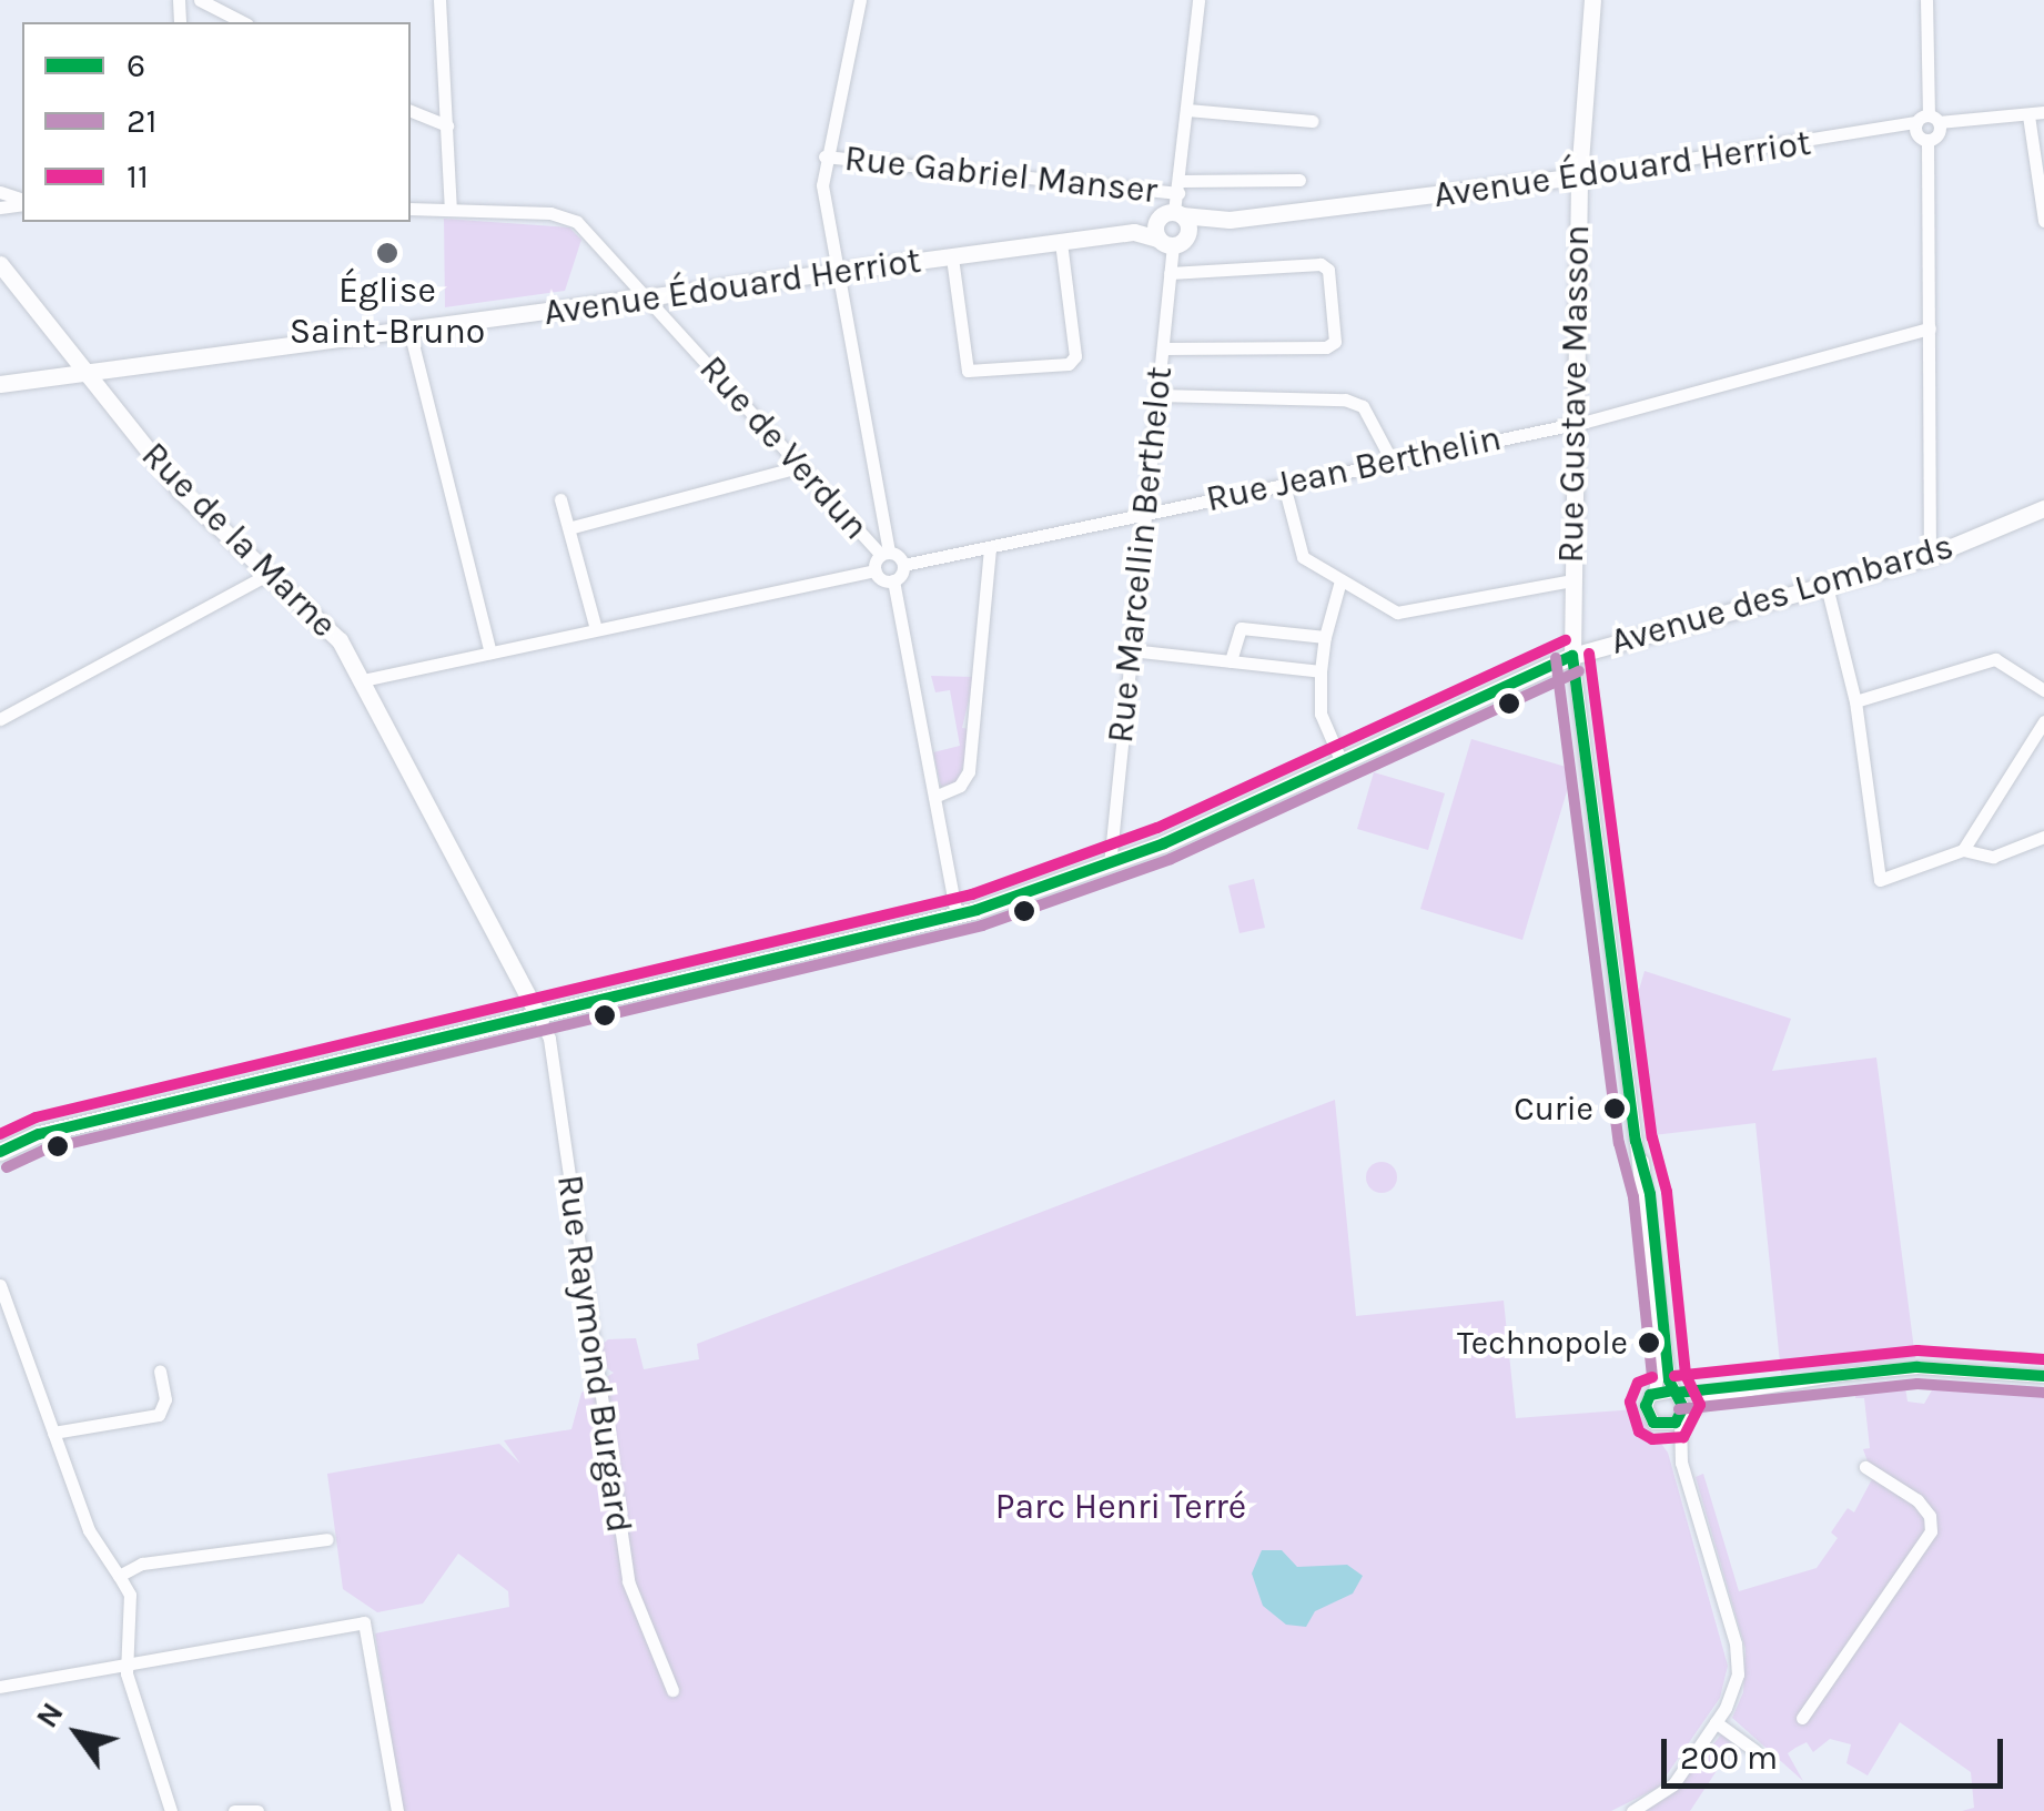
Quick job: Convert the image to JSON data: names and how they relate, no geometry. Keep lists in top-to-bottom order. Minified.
{"streets":{"street":["Avenue Édouard Herriot","Rue Gabriel Manser","Rue Gustave Masson","Rue de Verdun","Rue Jean Berthelin","Rue de la Marne","Rue Marcellin Berthelot","Avenue des Lombards","Rue Raymond Burgard"]},"crossings":[["Avenue Édouard Herriot","Rue Gabriel Manser"],["Avenue Édouard Herriot","Rue Gustave Masson"],["Avenue Édouard Herriot","Rue de Verdun"],["Avenue Édouard Herriot","Rue de la Marne"],["Avenue Édouard Herriot","Rue Marcellin Berthelot"],["Rue Gustave Masson","Rue Jean Berthelin"],["Rue Gustave Masson","Avenue des Lombards"],["Rue de Verdun","Rue Jean Berthelin"],["Rue Jean Berthelin","Rue Marcellin Berthelot"],["Rue de la Marne","Avenue des Lombards"],["Rue de la Marne","Rue Raymond Burgard"],["Rue Marcellin Berthelot","Avenue des Lombards"],["Avenue des Lombards","Rue Raymond Burgard"]],"parks":["Parc Henri Terré"],"places":["Église Saint-Bruno","Curie","Technopole"],"lines":["transit line 11","transit line 6","transit line 21"],"legend":["6","21","11"],"scale_bar":"200 m","north":"top left"}
